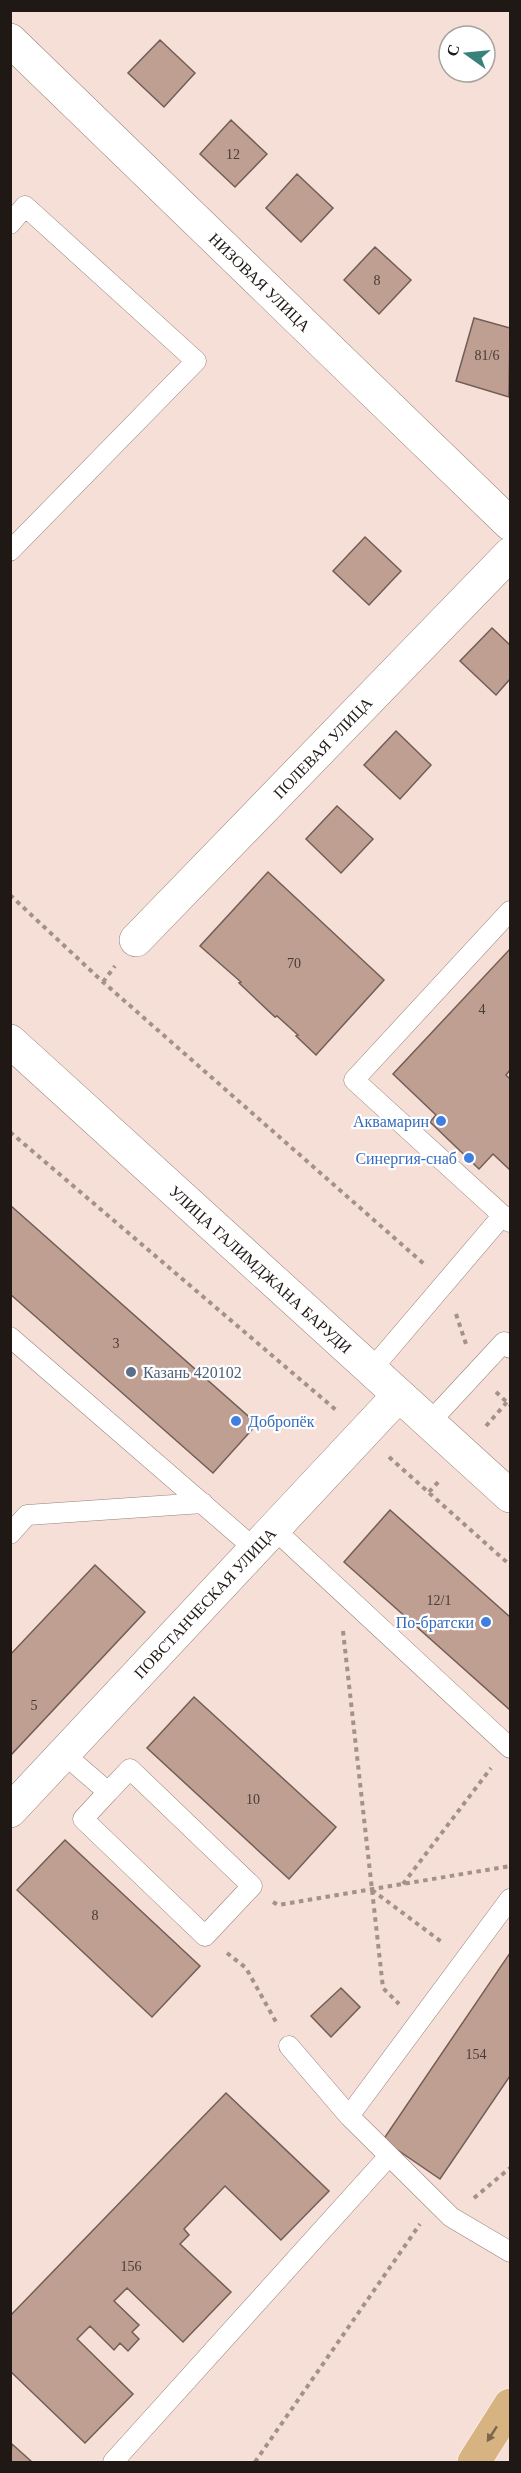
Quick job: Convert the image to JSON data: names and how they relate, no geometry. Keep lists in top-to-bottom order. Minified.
{"streets":{"street":["НИЗОВАЯ УЛИЦА","ПОЛЕВАЯ УЛИЦА","УЛИЦА ГАЛИМДЖАНА БАРУДИ","ПОВСТАНЧЕСКАЯ УЛИЦА"]},"crossings":[["УЛИЦА ГАЛИМДЖАНА БАРУДИ","ПОВСТАНЧЕСКАЯ УЛИЦА"]],"places":["Аквамарин","Синергия-снаб","Казань 420102","Добропёк","По-братски"],"house_numbers":["12","8","81/6","70","4","3","12/1","5","10","8","154","156"],"north":"left"}
